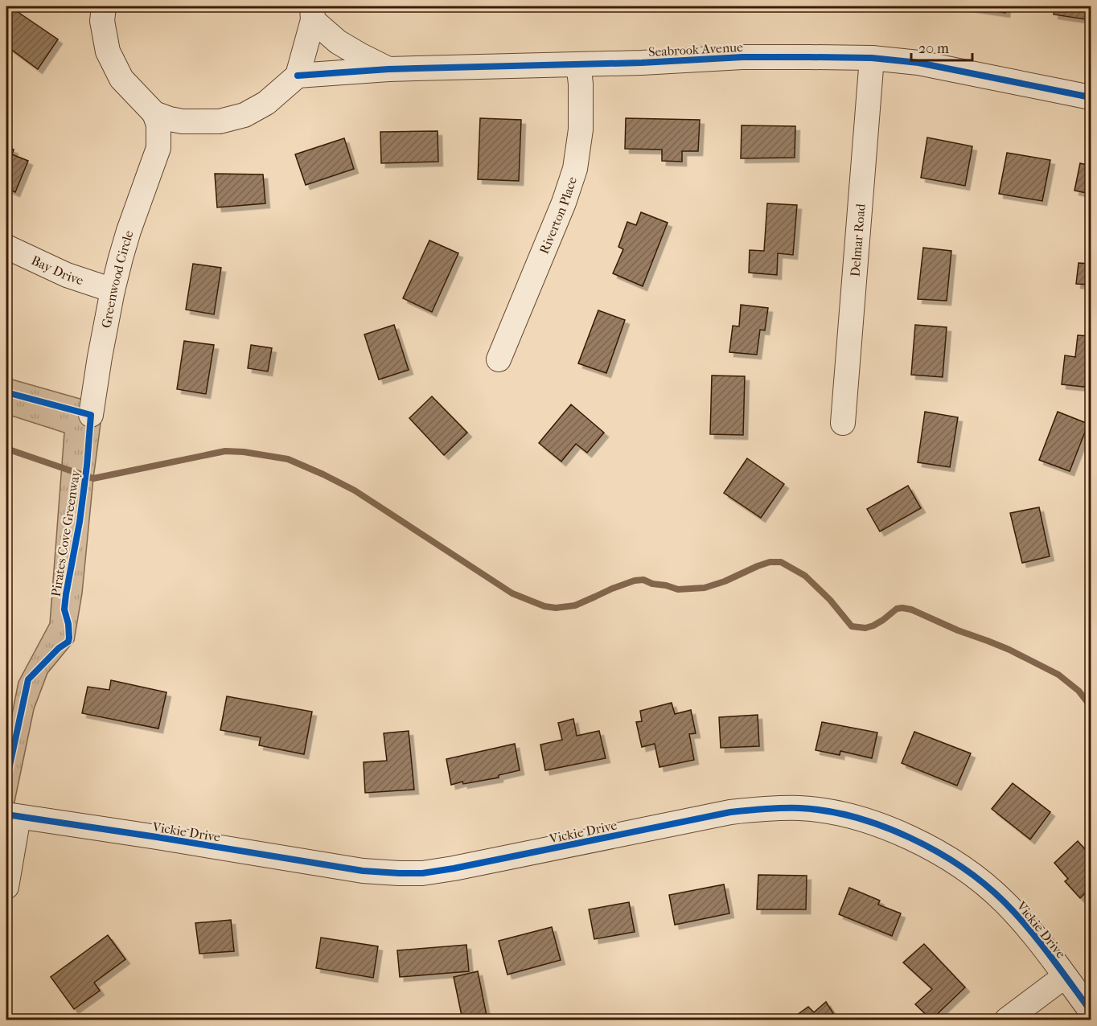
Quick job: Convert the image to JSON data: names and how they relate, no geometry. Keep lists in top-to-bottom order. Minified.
{"streets":{"street":["Seabrook Avenue","Riverton Place","Delmar Road","Bay Drive","Greenwood Circle","Vickie Drive"],"cycle path":["Pirates Cove Greenway"]},"crossings":[["Seabrook Avenue","Riverton Place"],["Seabrook Avenue","Delmar Road"],["Bay Drive","Greenwood Circle"]],"scale_bar":"20 m"}
